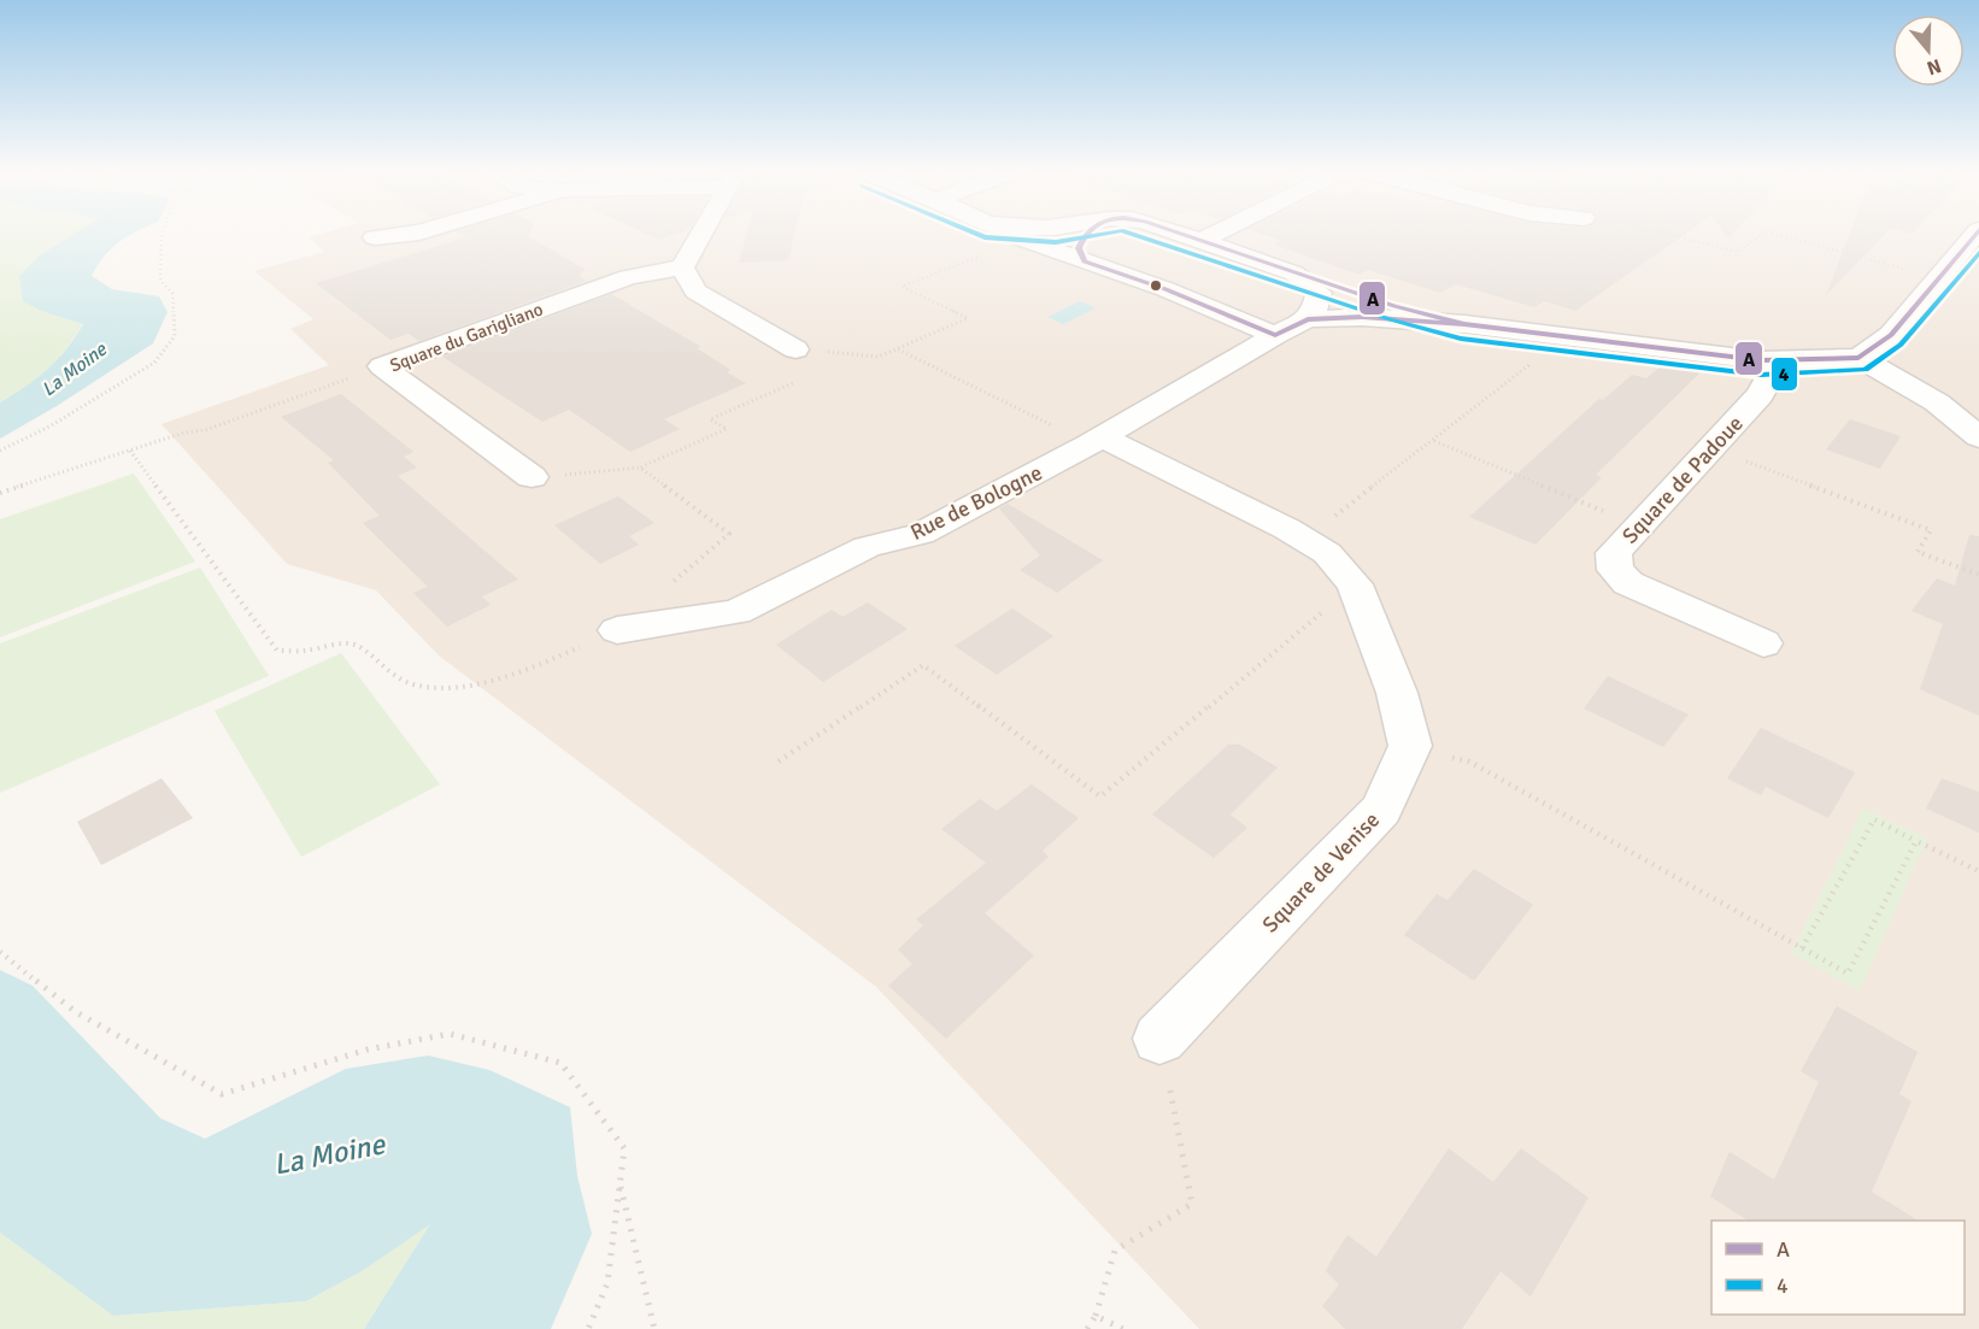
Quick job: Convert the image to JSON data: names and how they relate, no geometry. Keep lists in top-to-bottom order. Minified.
{"streets":{"street":["Square du Garigliano","Square de Padoue","Rue de Bologne","Square de Venise"]},"water":["La Moine"],"lines":["transit line A","transit line 4"],"legend":["A","4"],"north":"bottom"}
